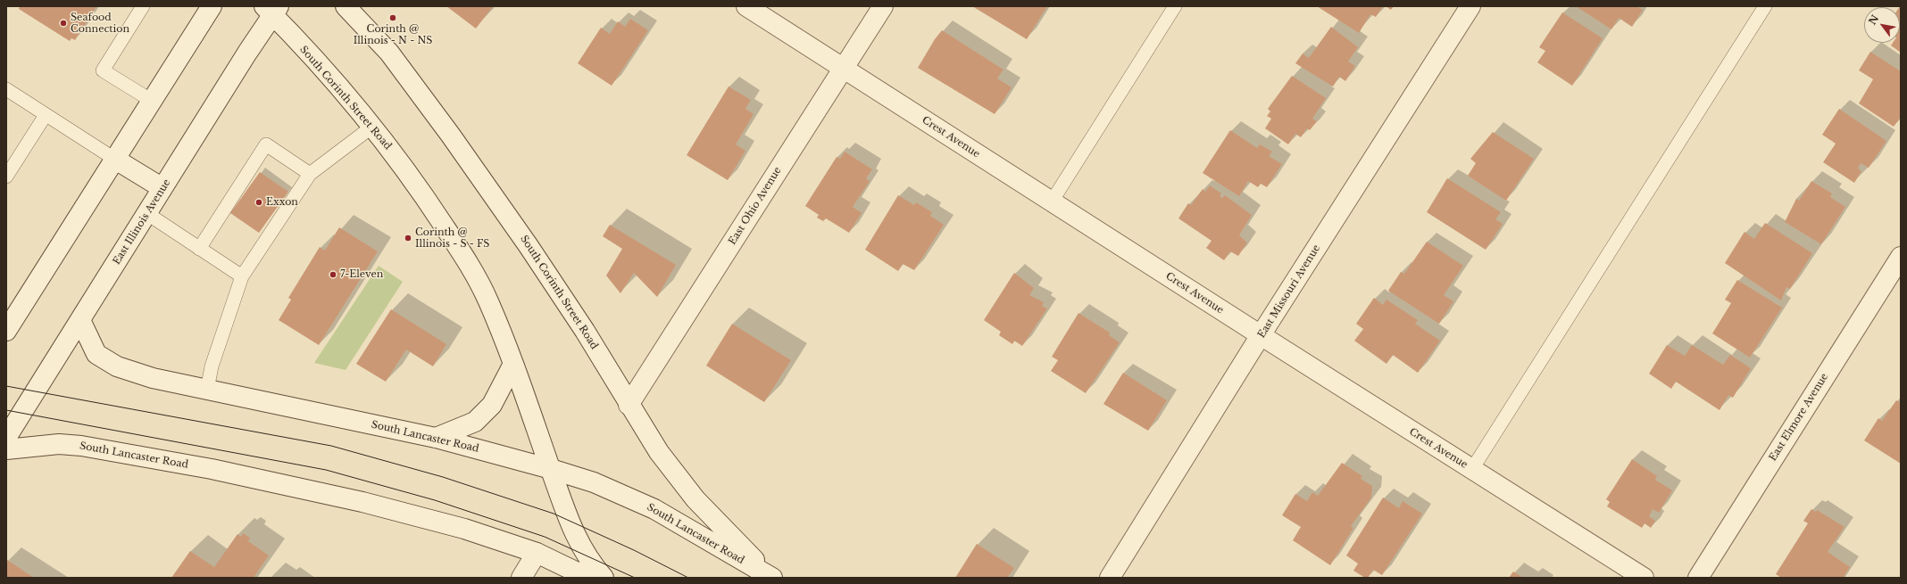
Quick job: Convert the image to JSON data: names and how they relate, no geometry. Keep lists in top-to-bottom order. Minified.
{"streets":{"main road":["South Corinth Street Road","Crest Avenue","East Ohio Avenue","East Illinois Avenue","East Missouri Avenue","East Elmore Avenue","South Lancaster Road"]},"crossings":[["South Corinth Street Road","East Ohio Avenue"],["South Corinth Street Road","East Illinois Avenue"],["South Corinth Street Road","South Lancaster Road"],["Crest Avenue","East Ohio Avenue"],["Crest Avenue","East Missouri Avenue"],["East Illinois Avenue","South Lancaster Road"]],"places":["Corinth @ Illinois - N - NS","Seafood Connection","Exxon","Corinth @ Illinois - S - FS","7-Eleven"],"north":"top left"}
